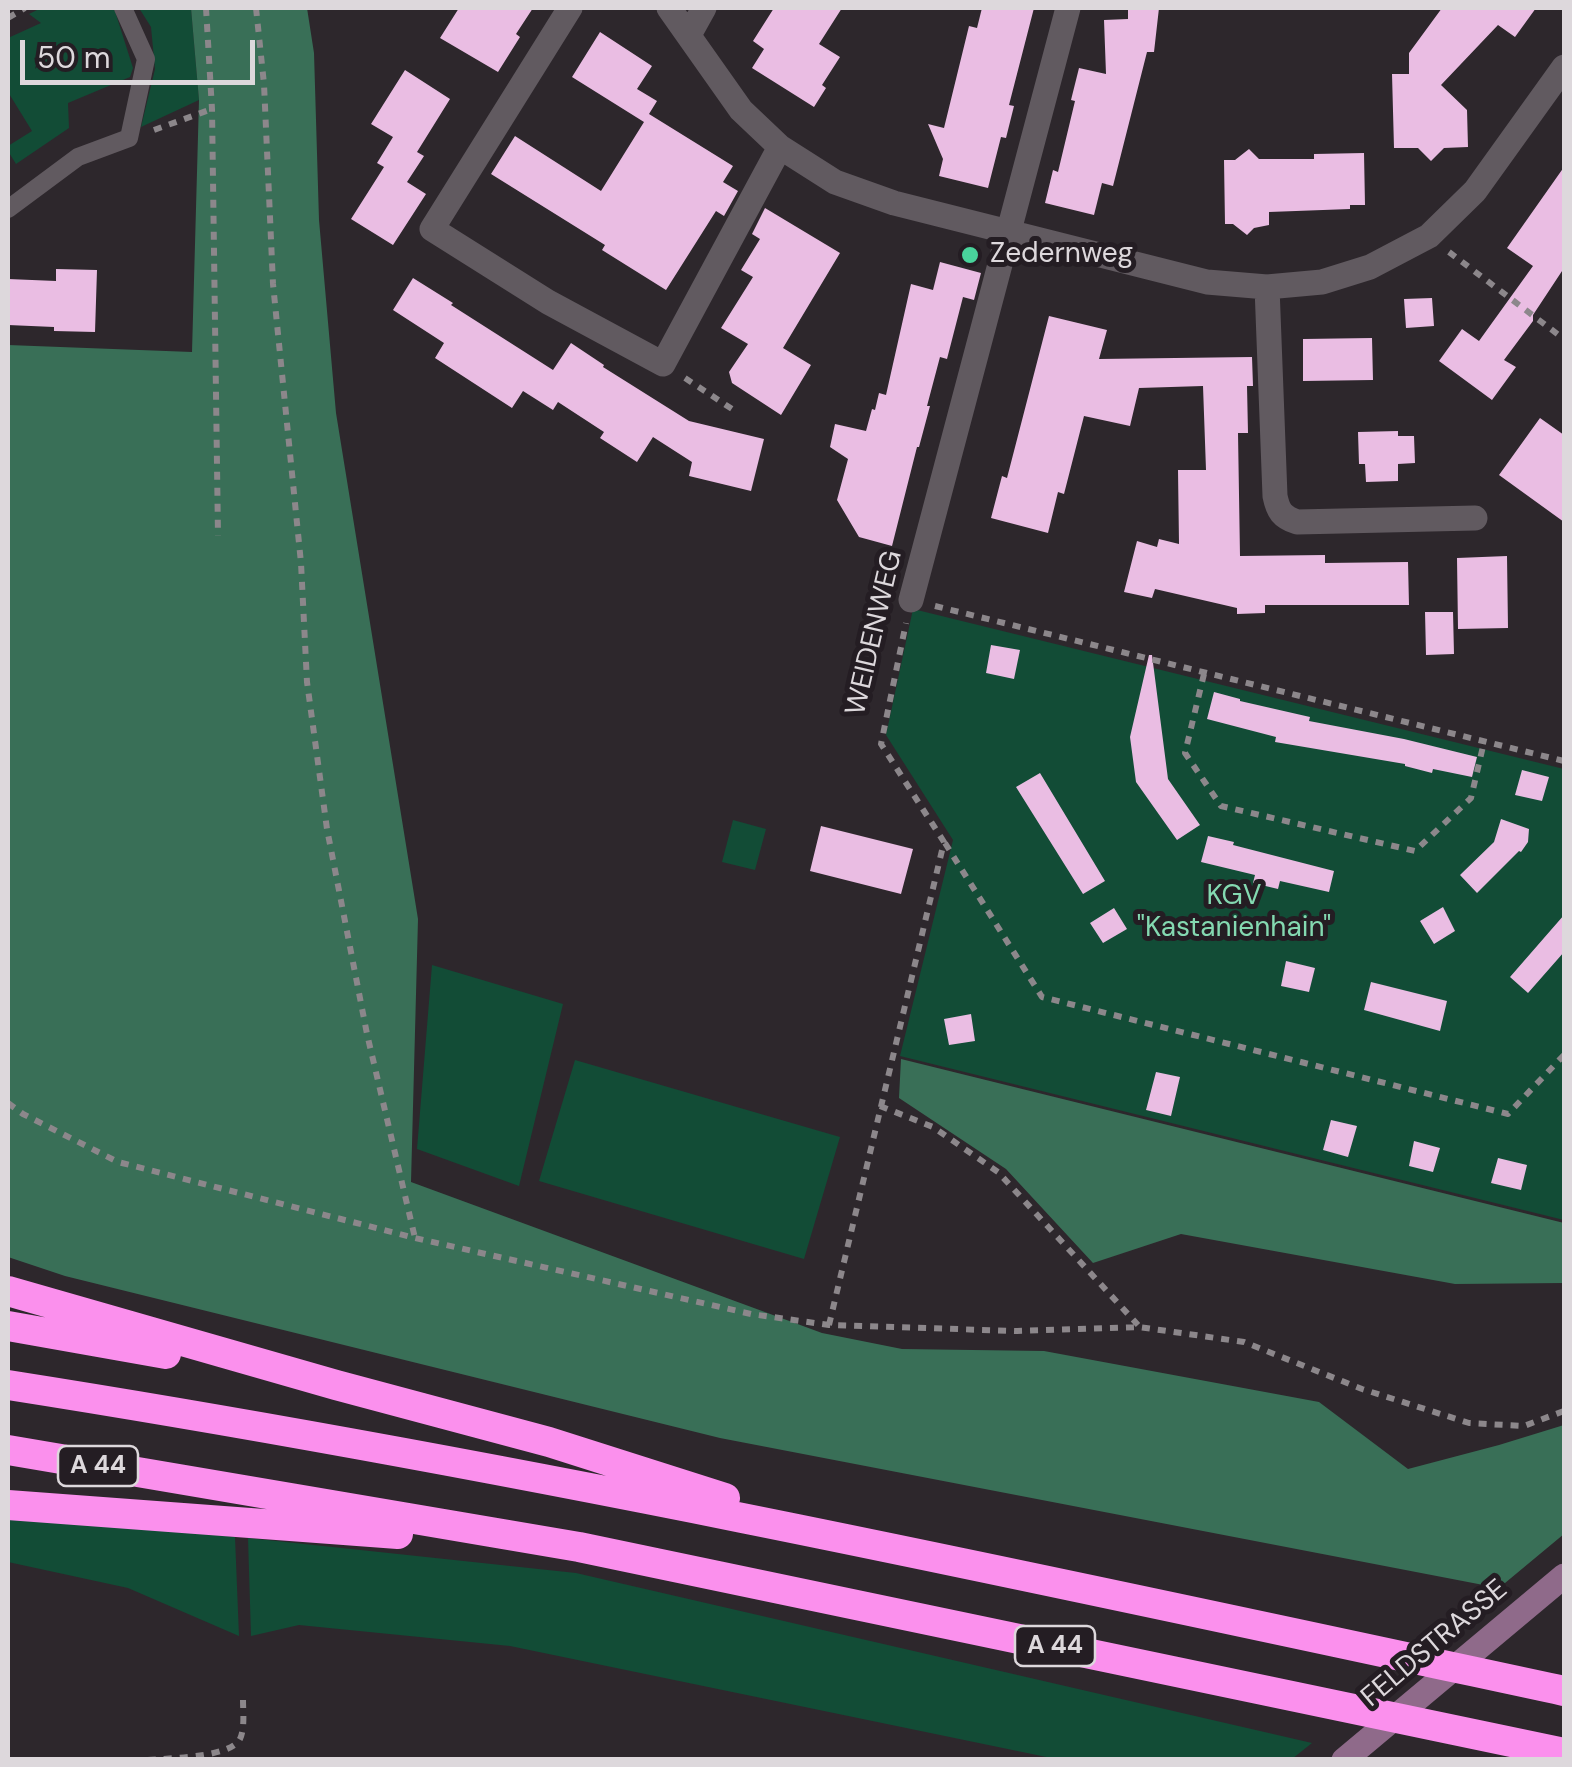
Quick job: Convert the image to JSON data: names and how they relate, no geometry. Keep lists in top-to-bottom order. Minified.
{"streets":{"highway":["A 44"],"main road":["FELDSTRASSE"],"street":["WEIDENWEG"]},"parks":["KGV \"Kastanienhain\""],"places":["Zedernweg"],"scale_bar":"50 m"}
